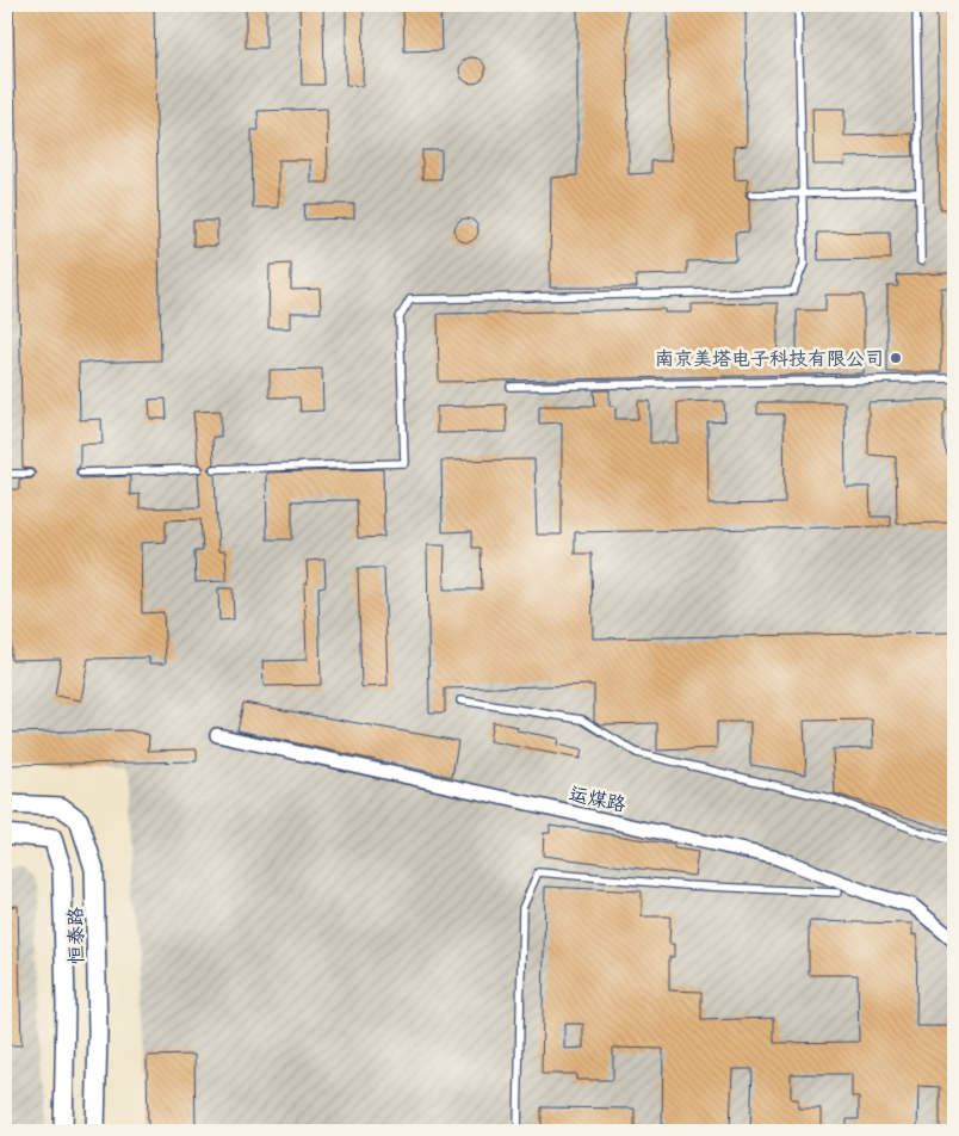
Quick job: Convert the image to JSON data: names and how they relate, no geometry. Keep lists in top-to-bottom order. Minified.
{"streets":{"street":["运煤路","恒泰路"]},"places":["南京美塔电子科技有限公司"]}
